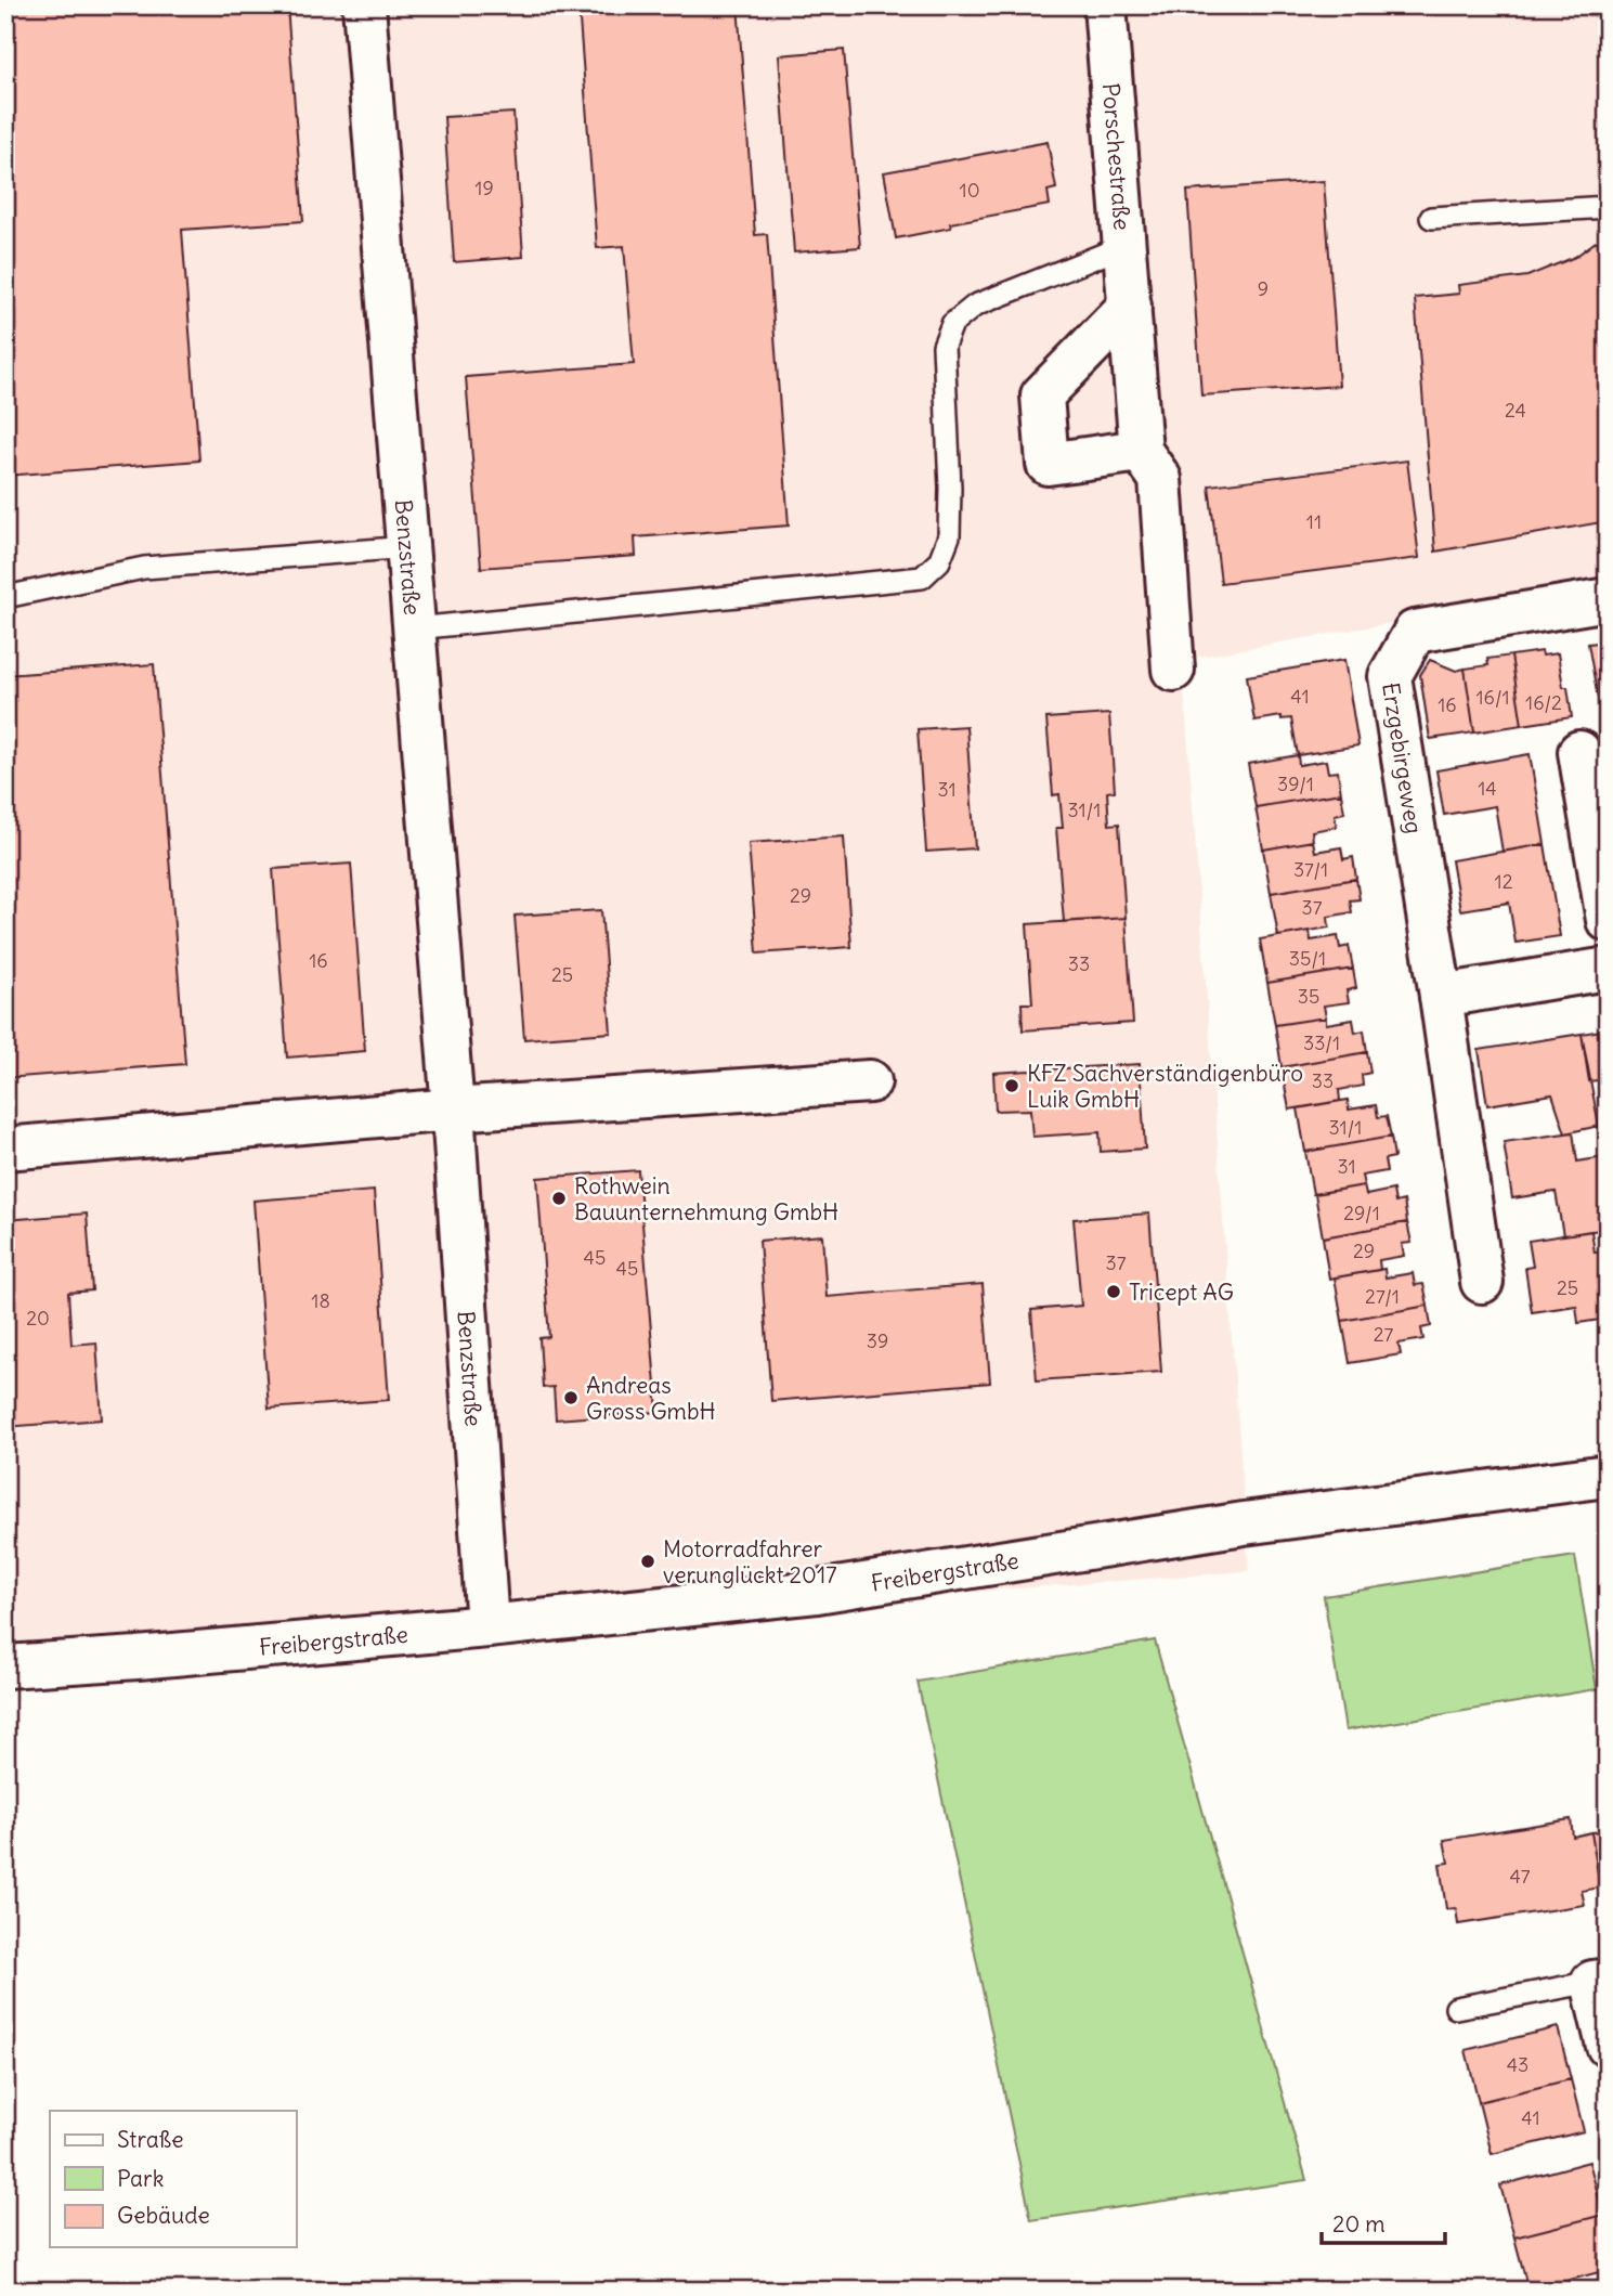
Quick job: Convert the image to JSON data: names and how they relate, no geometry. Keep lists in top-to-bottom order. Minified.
{"streets":{"street":["Porschestraße","Benzstraße","Erzgebirgeweg","Freibergstraße"]},"crossings":[["Benzstraße","Freibergstraße"]],"places":["KFZ Sachverständigenbüro Luik GmbH","Rothwein Bauunternehmung GmbH","Tricept AG","Andreas Gross GmbH","Motorradfahrer verunglückt 2017"],"house_numbers":["19","10","9","24","11","41","16/1","16/2","16","39/1","14","31","31/1","37/1","12","29","37","35/1","16","33","25","35","33/1","33","31/1","31","29/1","29","45","37","45","25","27/1","18","20","27","39","47","43","41"],"legend":["Straße","Park","Gebäude"],"scale_bar":"20 m"}
